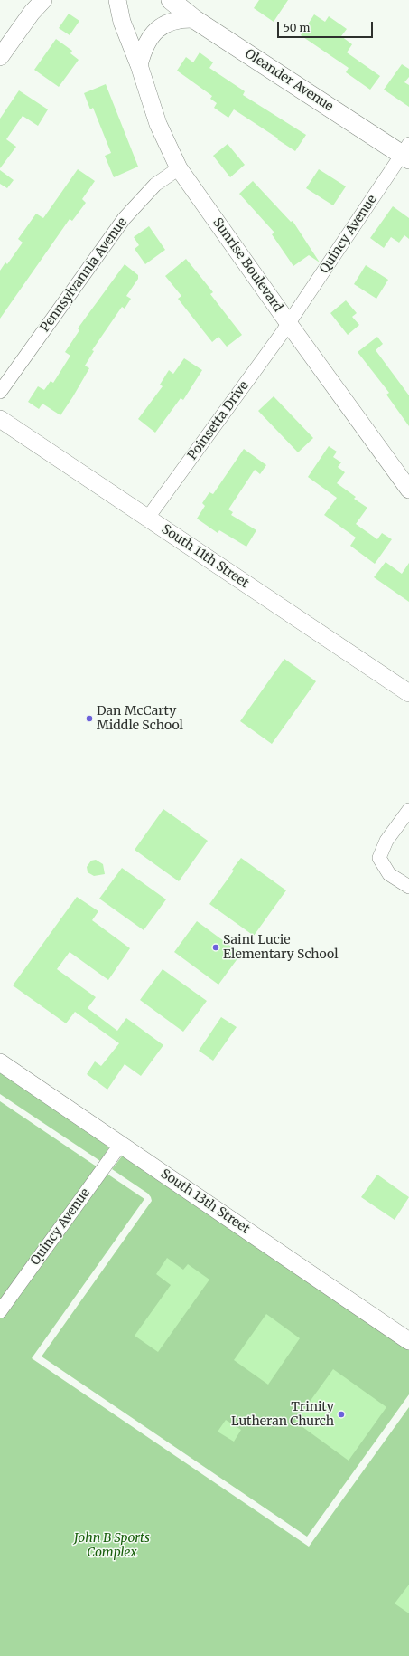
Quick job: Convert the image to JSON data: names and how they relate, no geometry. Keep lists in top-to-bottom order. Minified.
{"streets":{"main road":["Oleander Avenue"],"street":["Quincy Avenue","Sunrise Boulevard","Pennsylvannia Avenue","Poinsetta Drive","South 11th Street","South 13th Street"]},"crossings":[["Oleander Avenue","Quincy Avenue"],["Quincy Avenue","Sunrise Boulevard"],["Quincy Avenue","Poinsetta Drive"],["Quincy Avenue","South 13th Street"],["Sunrise Boulevard","Pennsylvannia Avenue"],["Sunrise Boulevard","Poinsetta Drive"],["Poinsetta Drive","South 11th Street"]],"parks":["John B Sports Complex"],"places":["Dan McCarty Middle School","Saint Lucie Elementary School","Trinity Lutheran Church"],"scale_bar":"50 m"}
